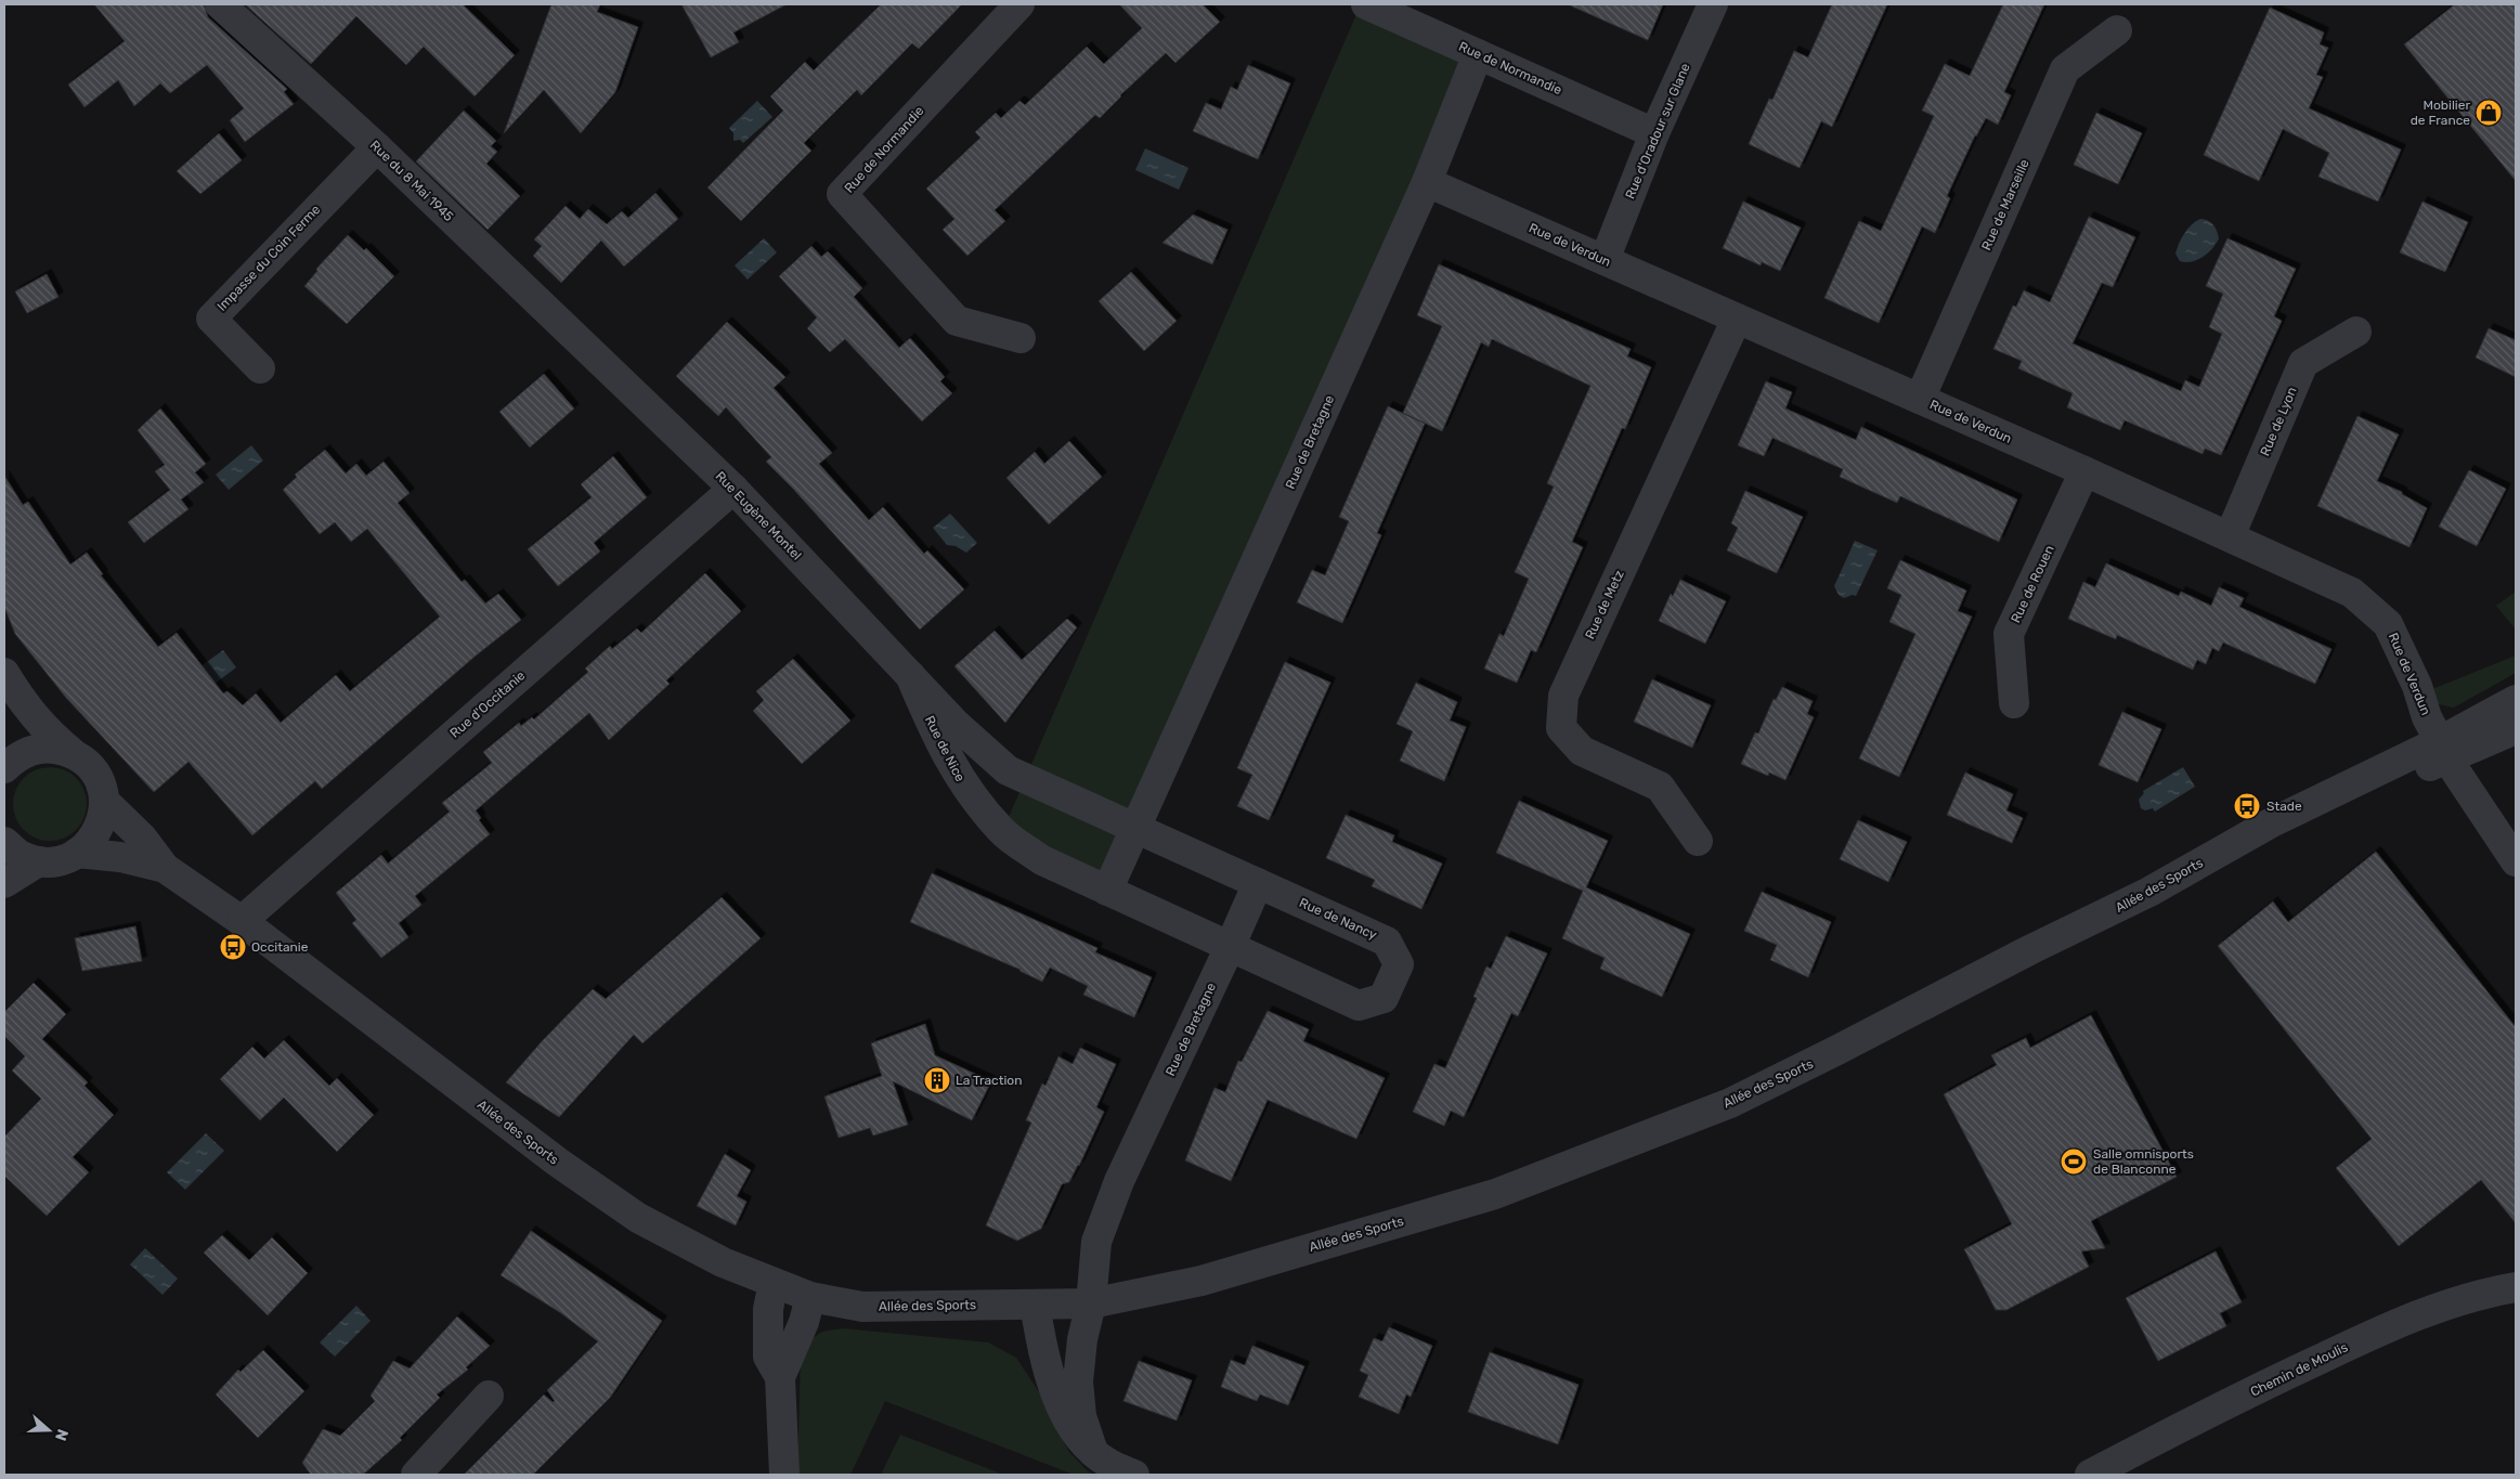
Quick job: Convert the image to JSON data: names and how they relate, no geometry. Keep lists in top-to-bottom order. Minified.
{"streets":{"street":["Rue de Normandie","Rue d'Oradour sur Glane","Rue du 8 Mai 1945","Rue de Marseille","Rue de Verdun","Impasse du Coin Ferme","Rue de Lyon","Rue de Bretagne","Rue Eugène Montel","Rue de Rouen","Rue de Metz","Rue d'Occitanie","Rue de Nice","Allée des Sports","Rue de Nancy","Chemin de Moulis"]},"crossings":[["Rue de Normandie","Rue d'Oradour sur Glane"],["Rue de Normandie","Rue de Bretagne"],["Rue d'Oradour sur Glane","Rue de Verdun"],["Rue du 8 Mai 1945","Impasse du Coin Ferme"],["Rue du 8 Mai 1945","Rue Eugène Montel"],["Rue de Marseille","Rue de Verdun"],["Rue de Verdun","Rue de Lyon"],["Rue de Verdun","Rue de Bretagne"],["Rue de Verdun","Rue de Rouen"],["Rue de Verdun","Rue de Metz"],["Rue de Verdun","Allée des Sports"],["Rue de Bretagne","Rue de Nice"],["Rue de Bretagne","Allée des Sports"],["Rue de Bretagne","Rue de Nancy"],["Rue Eugène Montel","Rue d'Occitanie"],["Rue Eugène Montel","Rue de Nice"],["Rue d'Occitanie","Allée des Sports"],["Rue de Nice","Rue de Nancy"]],"places":{"shop":["Mobilier de France"],"bus stop":["Stade","Occitanie"],"building":["La Traction"],"sports":["Salle omnisports de Blanconne"]},"north":"right"}
